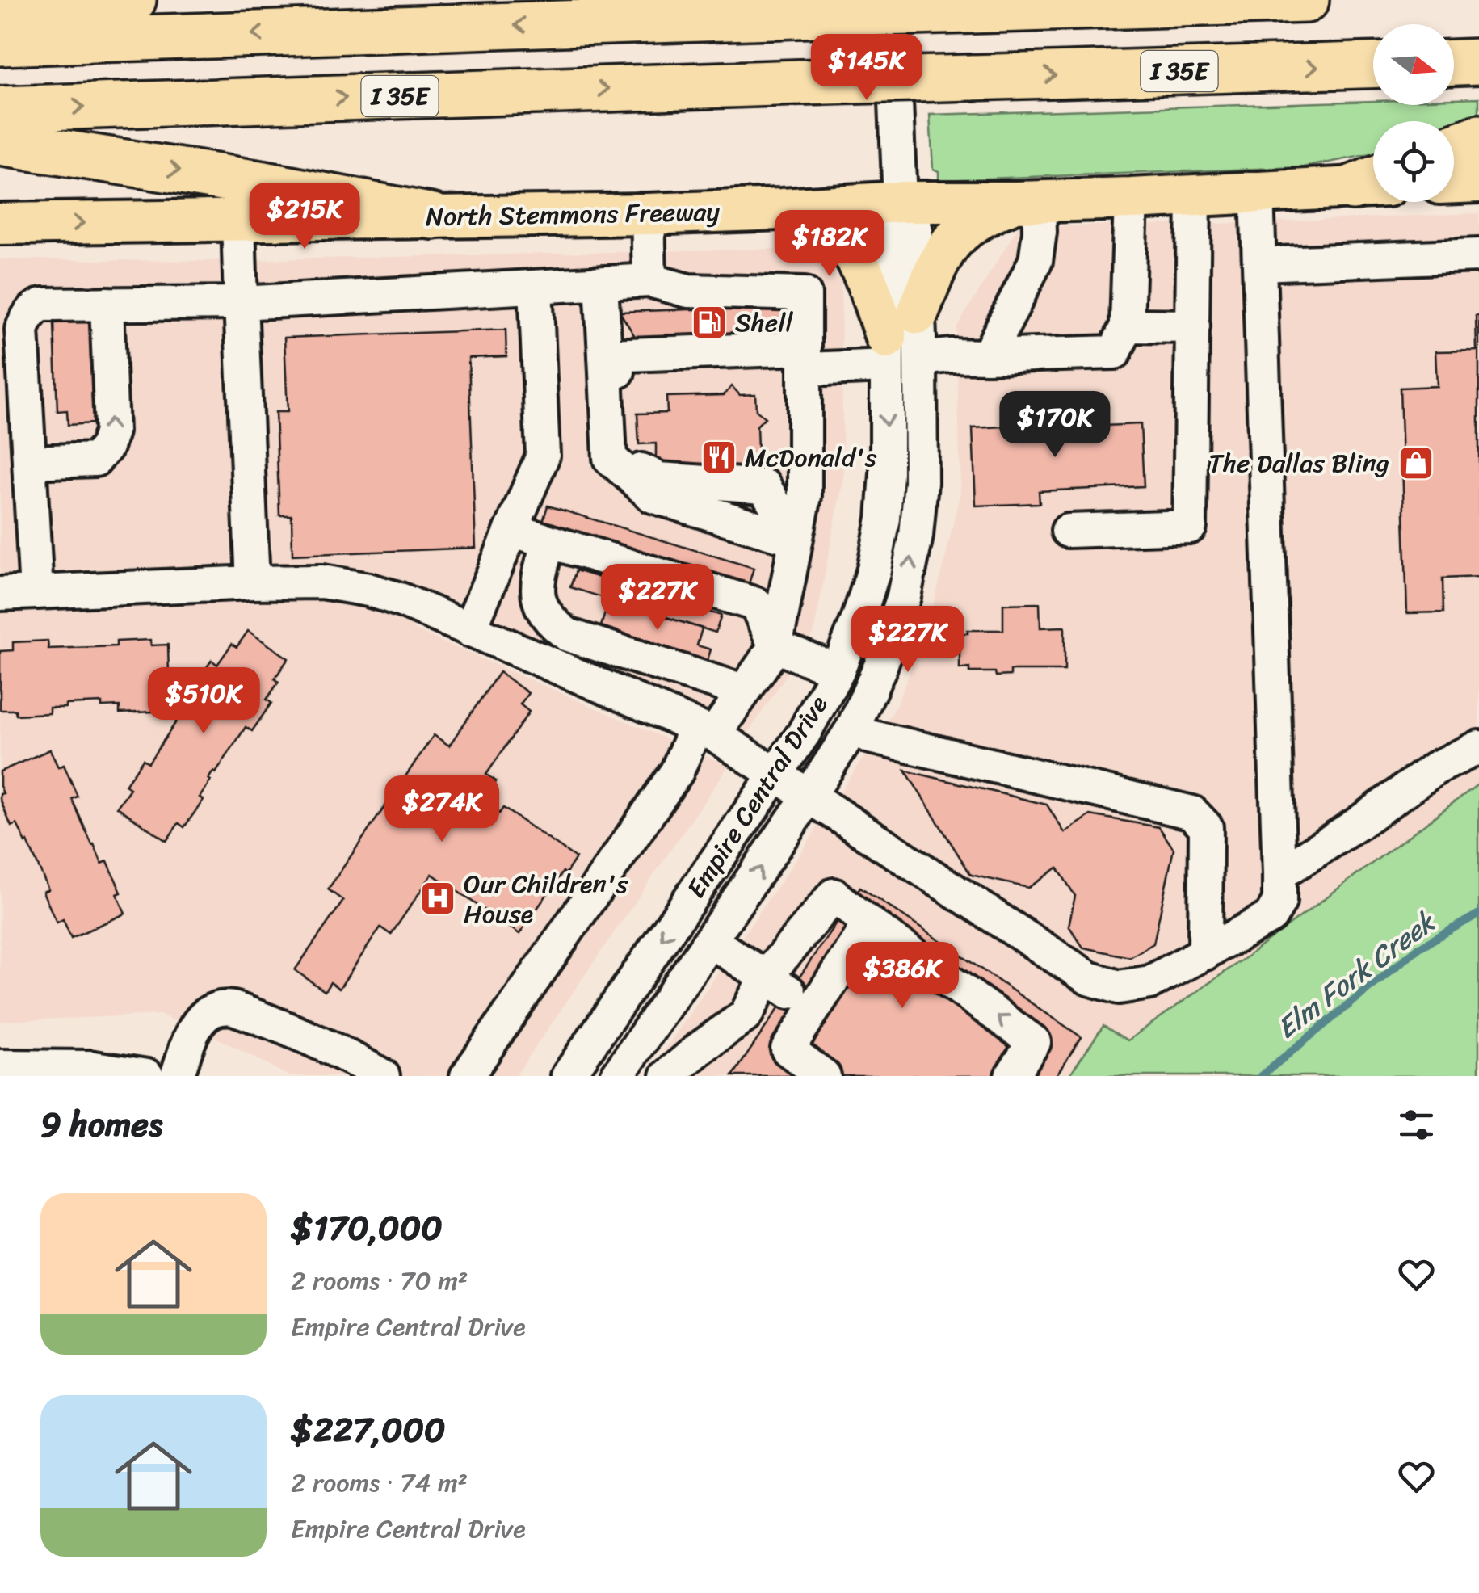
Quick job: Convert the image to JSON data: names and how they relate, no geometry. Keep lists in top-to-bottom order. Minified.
{"streets":{"highway":["I 35E"],"main road":["North Stemmons Freeway"],"street":["Empire Central Drive"]},"crossings":[["North Stemmons Freeway","Empire Central Drive"]],"water":["Elm Fork Creek"],"places":{"fuel station":["Shell"],"restaurant":["McDonald's"],"shop":["The Dallas Bling"],"hospital":["Our Children's House"]},"north":"right","page":{"price":["$145K","$215K","$182K","$170K","$227K","$227K","$510K","$274K","$386K"],"heading":"9 homes","list":[{"name":"$170,000","note":"2 rooms · 70 m² · Empire Central Drive"},{"name":"$227,000","note":"2 rooms · 74 m² · Empire Central Drive"}]}}
